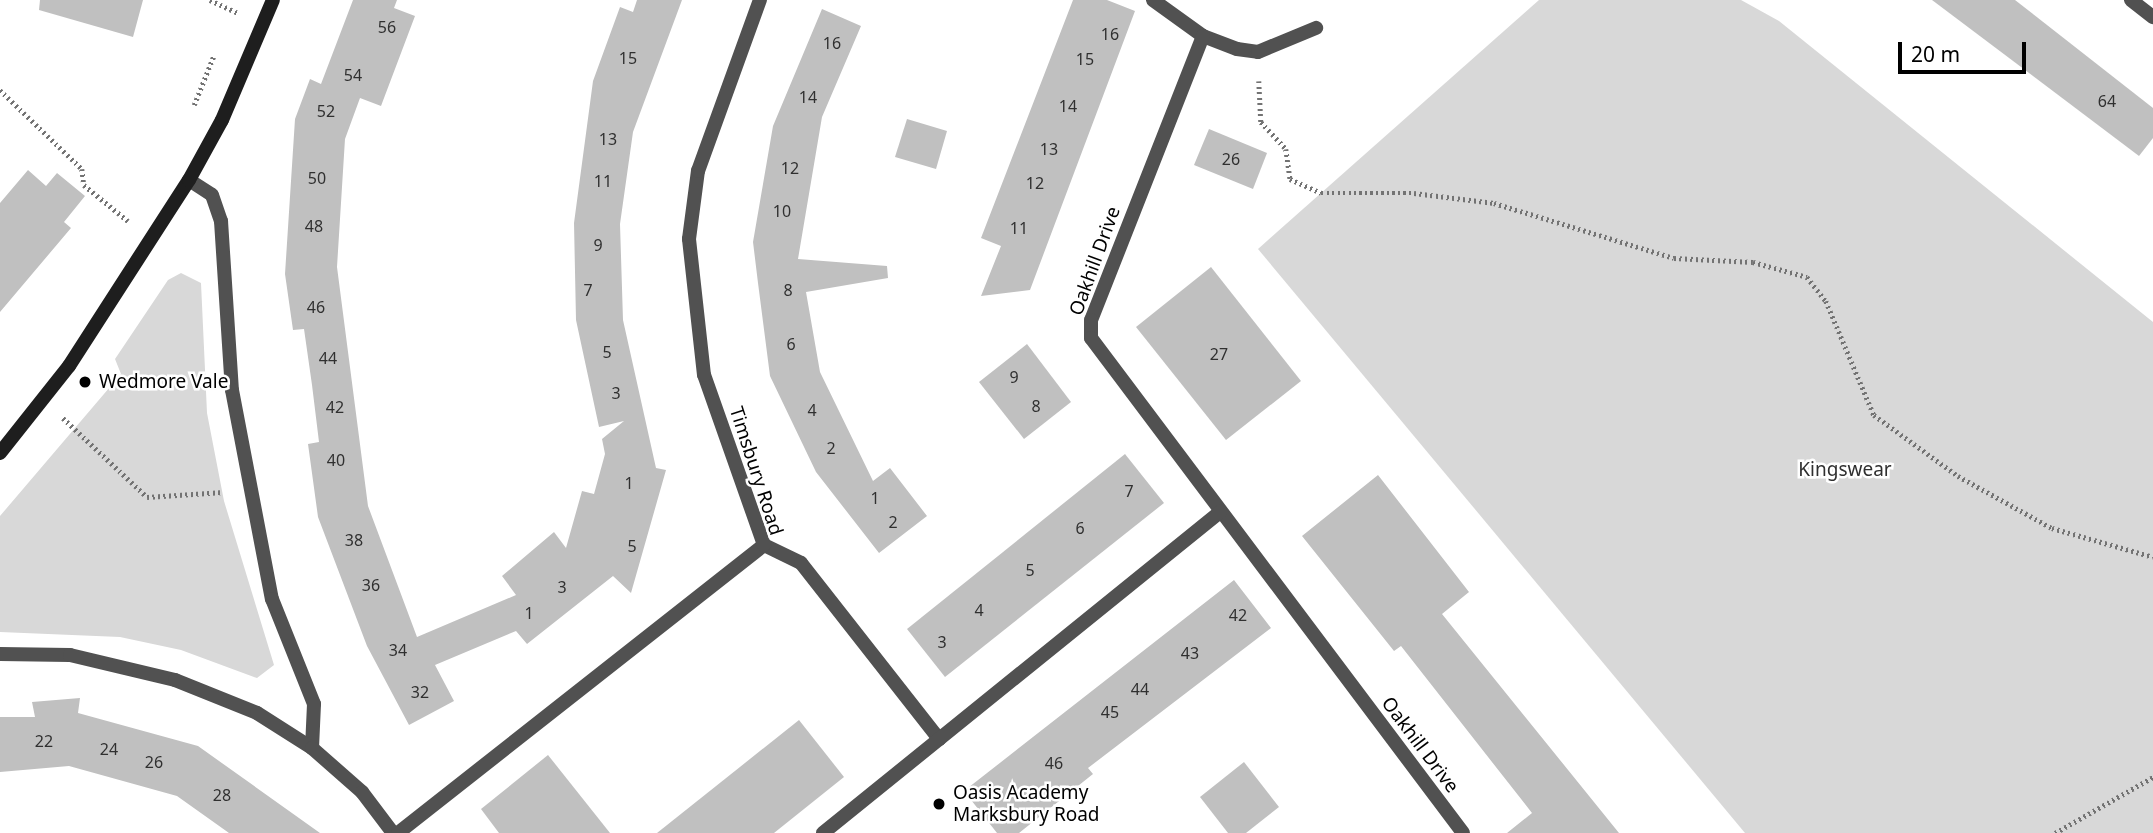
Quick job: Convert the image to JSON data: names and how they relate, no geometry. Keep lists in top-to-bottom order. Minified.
{"streets":{"street":["Oakhill Drive","Timsbury Road"]},"parks":["Kingswear"],"places":["Wedmore Vale","Oasis Academy Marksbury Road"],"house_numbers":["56","16","16","15","15","54","14","64","14","52","13","13","26","12","50","11","12","10","48","11","9","7","8","46","6","5","27","44","9","3","8","42","4","2","40","1","7","1","2","6","38","5","5","36","3","4","1","42","3","34","43","44","32","45","22","24","26","46","28"],"scale_bar":"20 m"}
